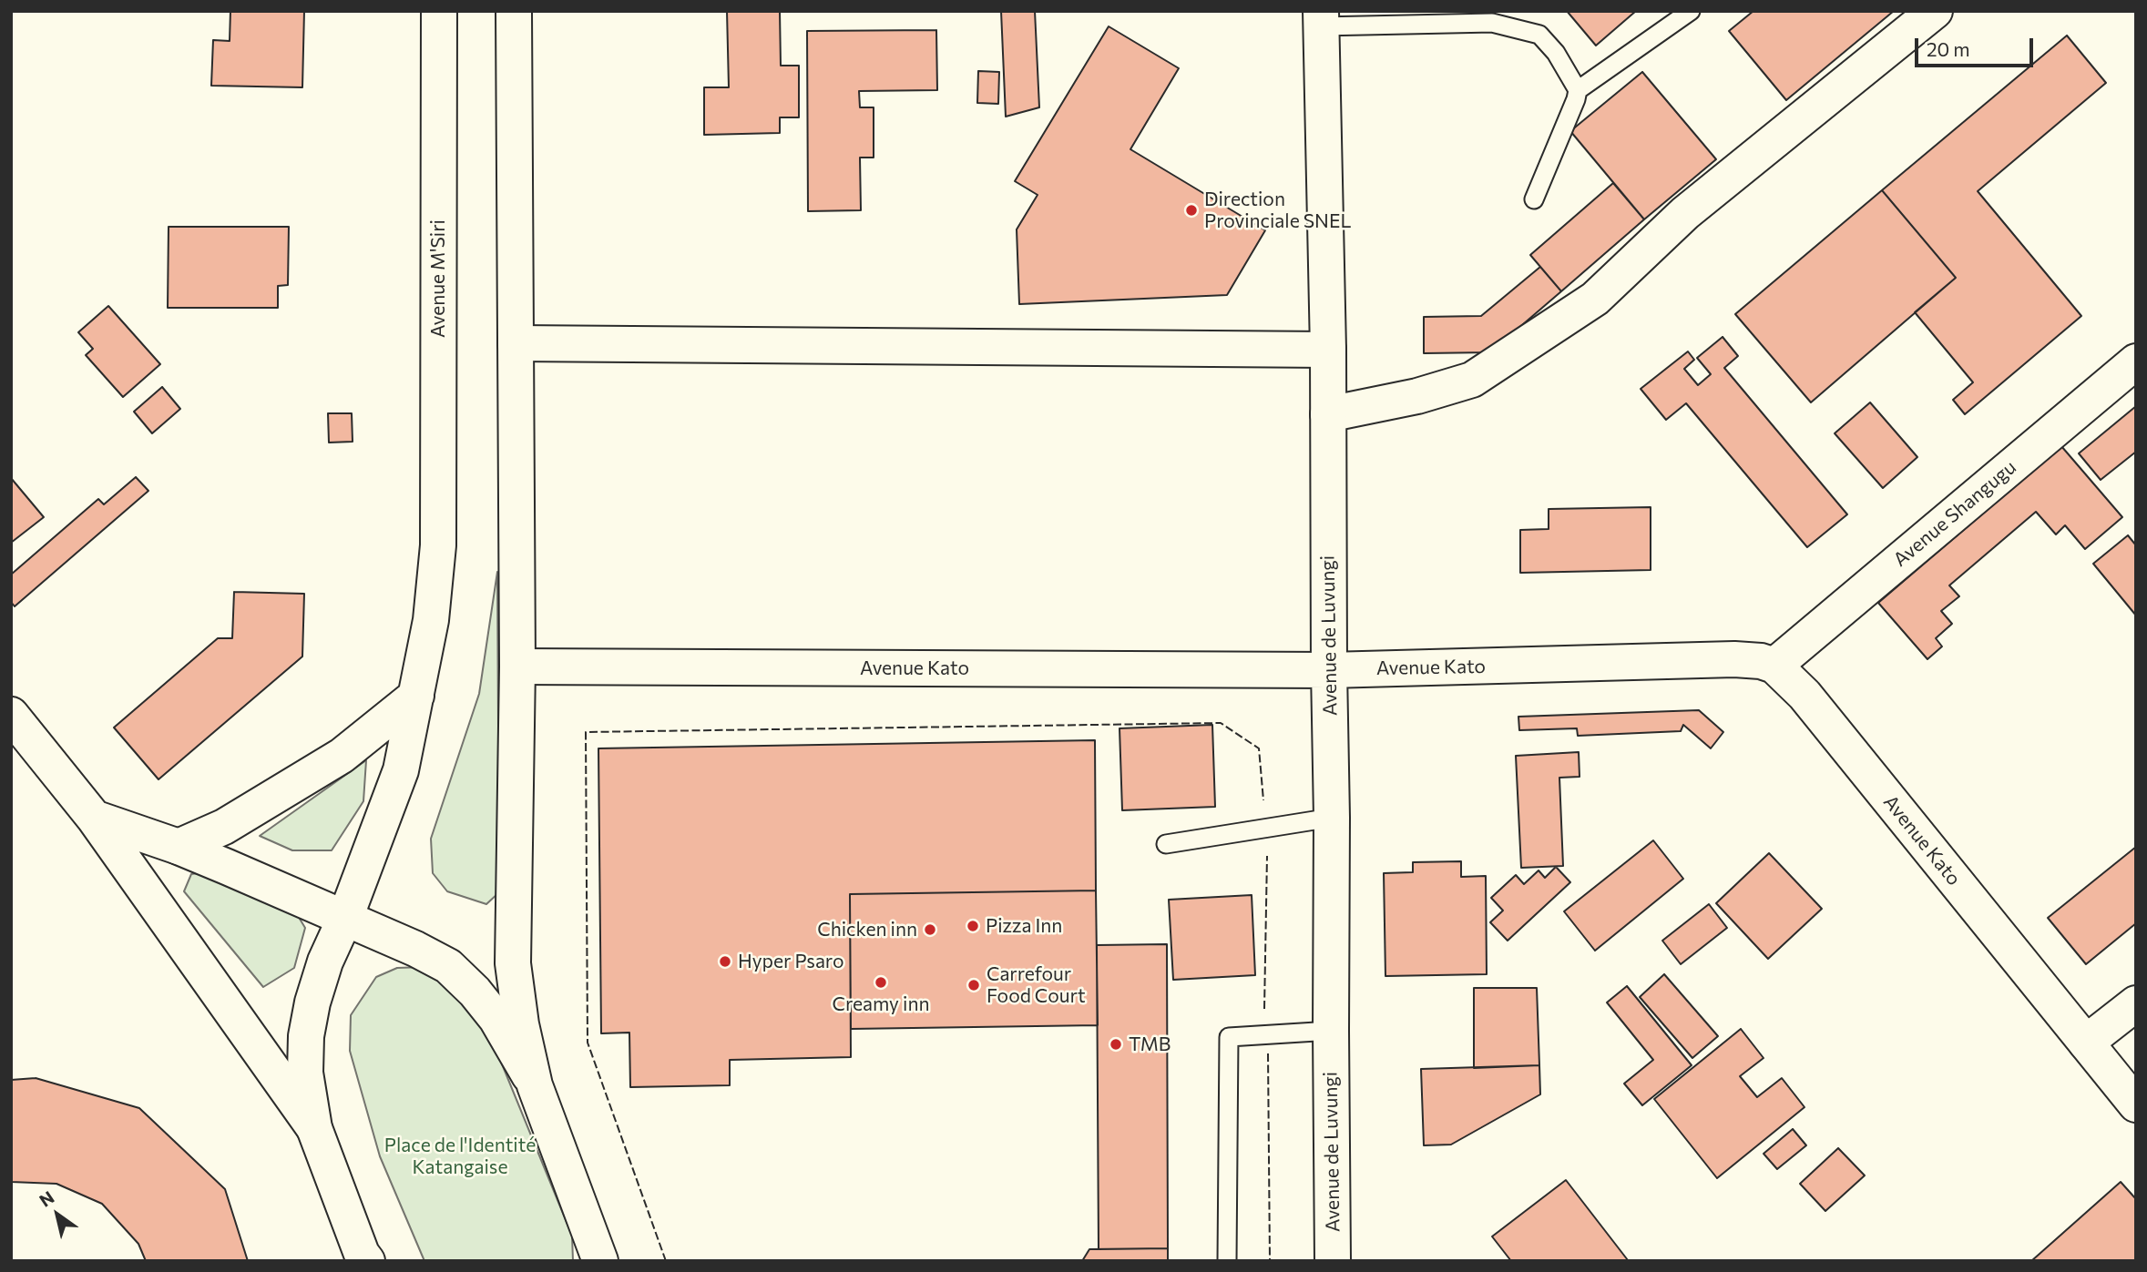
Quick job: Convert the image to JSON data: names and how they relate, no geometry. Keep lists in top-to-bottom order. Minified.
{"streets":{"main road":["Avenue M'Siri","Avenue Shangugu","Avenue de Luvungi","Avenue Kato"]},"crossings":[["Avenue Shangugu","Avenue Kato"],["Avenue de Luvungi","Avenue Kato"]],"parks":["Place de l'Identité Katangaise"],"places":["Direction Provinciale SNEL","Pizza Inn","Chicken inn","Hyper Psaro","Creamy inn","Carrefour Food Court","TMB"],"scale_bar":"20 m","north":"top left"}
